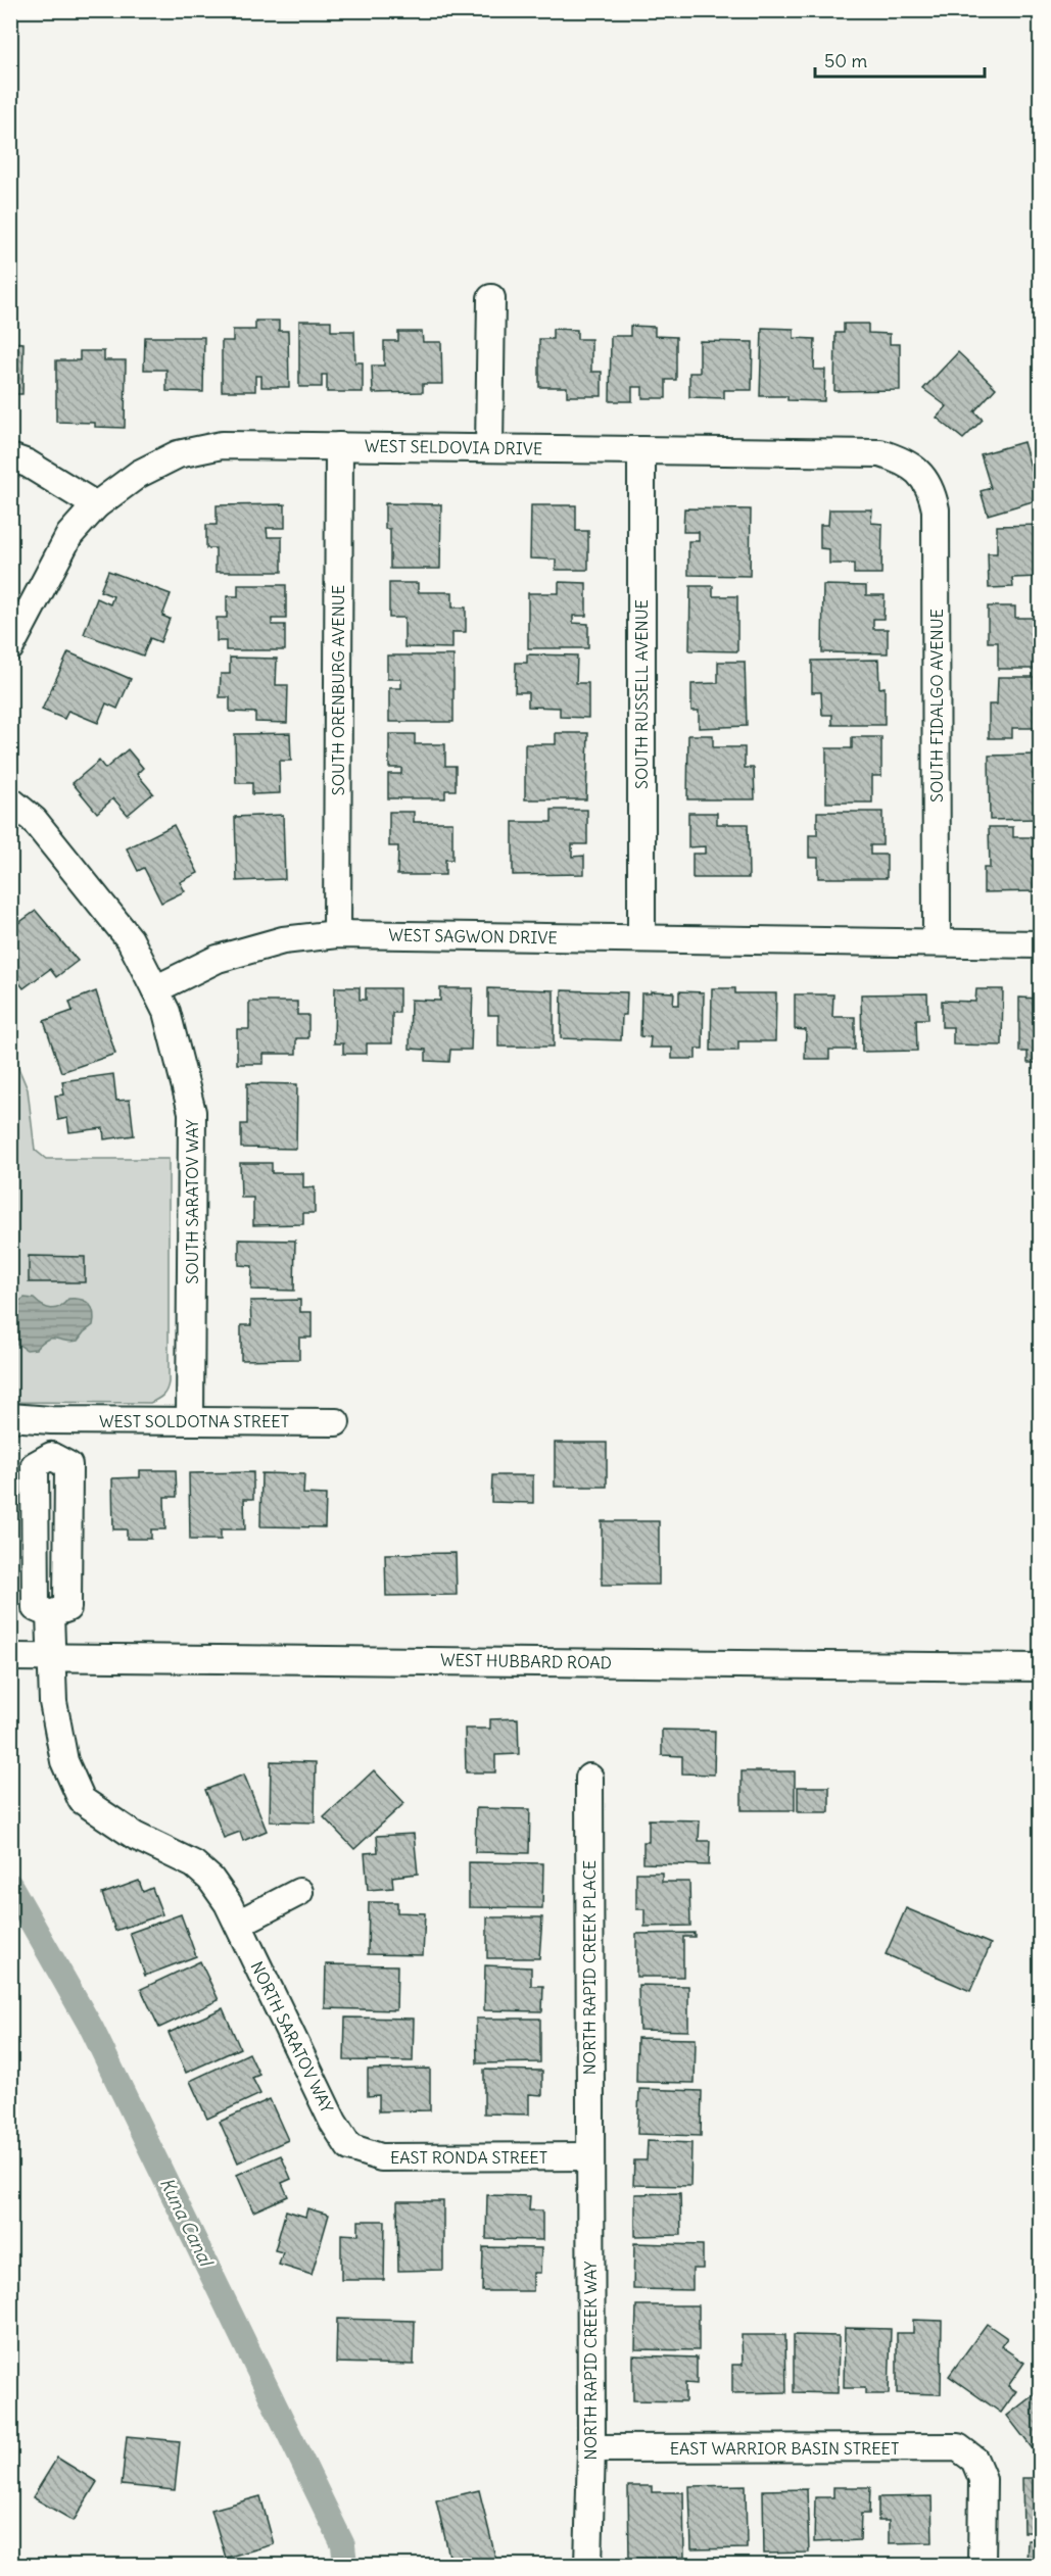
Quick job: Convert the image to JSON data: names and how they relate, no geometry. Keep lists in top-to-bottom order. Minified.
{"streets":{"street":["WEST SELDOVIA DRIVE","SOUTH ORENBURG AVENUE","SOUTH RUSSELL AVENUE","SOUTH FIDALGO AVENUE","WEST SAGWON DRIVE","SOUTH SARATOV WAY","WEST SOLDOTNA STREET","WEST HUBBARD ROAD","NORTH RAPID CREEK PLACE","NORTH SARATOV WAY","EAST RONDA STREET","NORTH RAPID CREEK WAY","EAST WARRIOR BASIN STREET"]},"crossings":[["WEST SELDOVIA DRIVE","SOUTH ORENBURG AVENUE"],["WEST SELDOVIA DRIVE","SOUTH RUSSELL AVENUE"],["WEST SELDOVIA DRIVE","SOUTH FIDALGO AVENUE"],["SOUTH ORENBURG AVENUE","WEST SAGWON DRIVE"],["SOUTH RUSSELL AVENUE","WEST SAGWON DRIVE"],["SOUTH FIDALGO AVENUE","WEST SAGWON DRIVE"],["WEST SAGWON DRIVE","SOUTH SARATOV WAY"],["SOUTH SARATOV WAY","WEST SOLDOTNA STREET"],["WEST SOLDOTNA STREET","NORTH SARATOV WAY"],["WEST HUBBARD ROAD","NORTH SARATOV WAY"],["NORTH RAPID CREEK PLACE","EAST RONDA STREET"],["NORTH RAPID CREEK PLACE","NORTH RAPID CREEK WAY"],["NORTH SARATOV WAY","EAST RONDA STREET"],["EAST RONDA STREET","NORTH RAPID CREEK WAY"],["NORTH RAPID CREEK WAY","EAST WARRIOR BASIN STREET"]],"water":["Kuna Canal"],"scale_bar":"50 m"}
